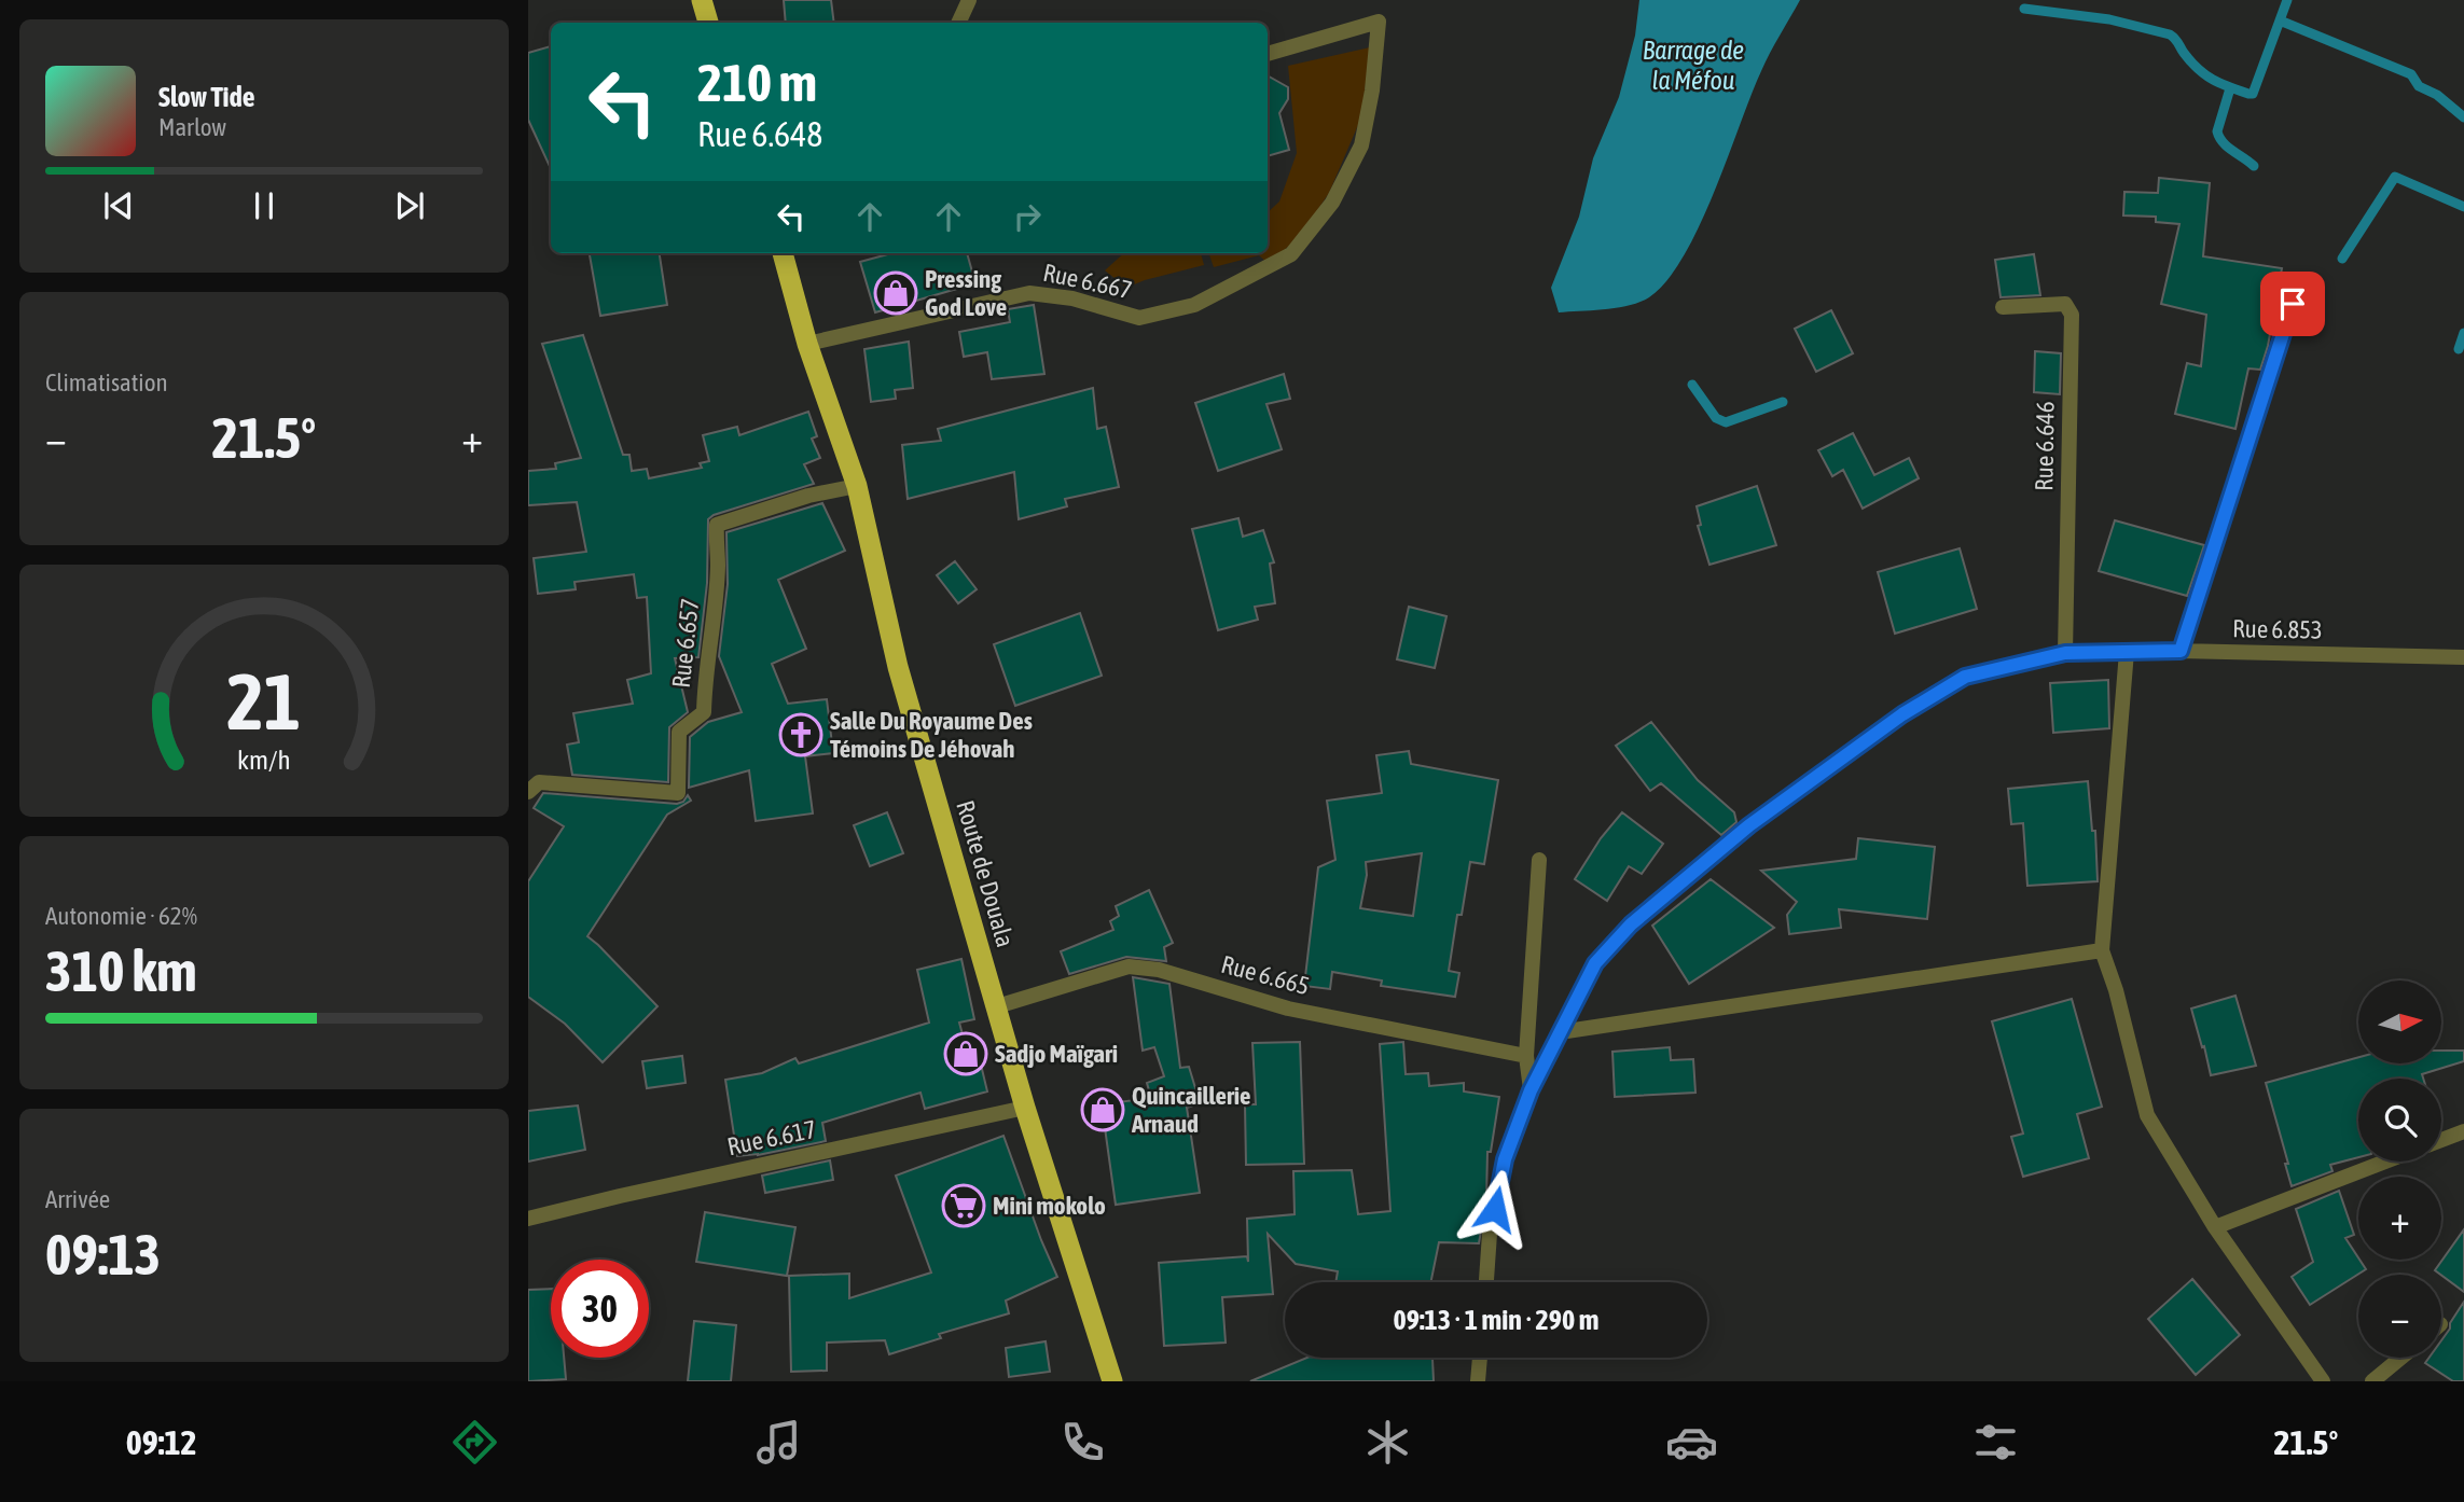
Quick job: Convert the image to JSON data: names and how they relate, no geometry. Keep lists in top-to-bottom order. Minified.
{"streets":{"highway":["Route de Douala"],"street":["Rue 6.667","Rue 6.646","Rue 6.853","Rue 6.657","Rue 6.665","Rue 6.617"]},"crossings":[["Rue 6.667","Route de Douala"],["Rue 6.646","Rue 6.853"],["Rue 6.657","Route de Douala"],["Route de Douala","Rue 6.665"],["Route de Douala","Rue 6.617"]],"water":["Barrage de la Méfou"],"places":{"shop":["Pressing God Love","Sadjo Maïgari","Quincaillerie Arnaud"],"church":["Salle Du Royaume Des Témoins De Jéhovah"],"supermarket":["Mini mokolo"]},"north":"right","page":{"turn":["210 m","Rue 6.648"],"song":["Slow Tide","Marlow"],"tile":["Climatisation",["Autonomie · 62%","310 km"],["Arrivée","09:13"]],"heat":["−","21.5°","+"],"map_buttons":["+","−"],"limit":"30","trip":"09:13 · 1 min · 290 m","tabs":["09:12","21.5°"],"gauge":["21","km/h"]}}
